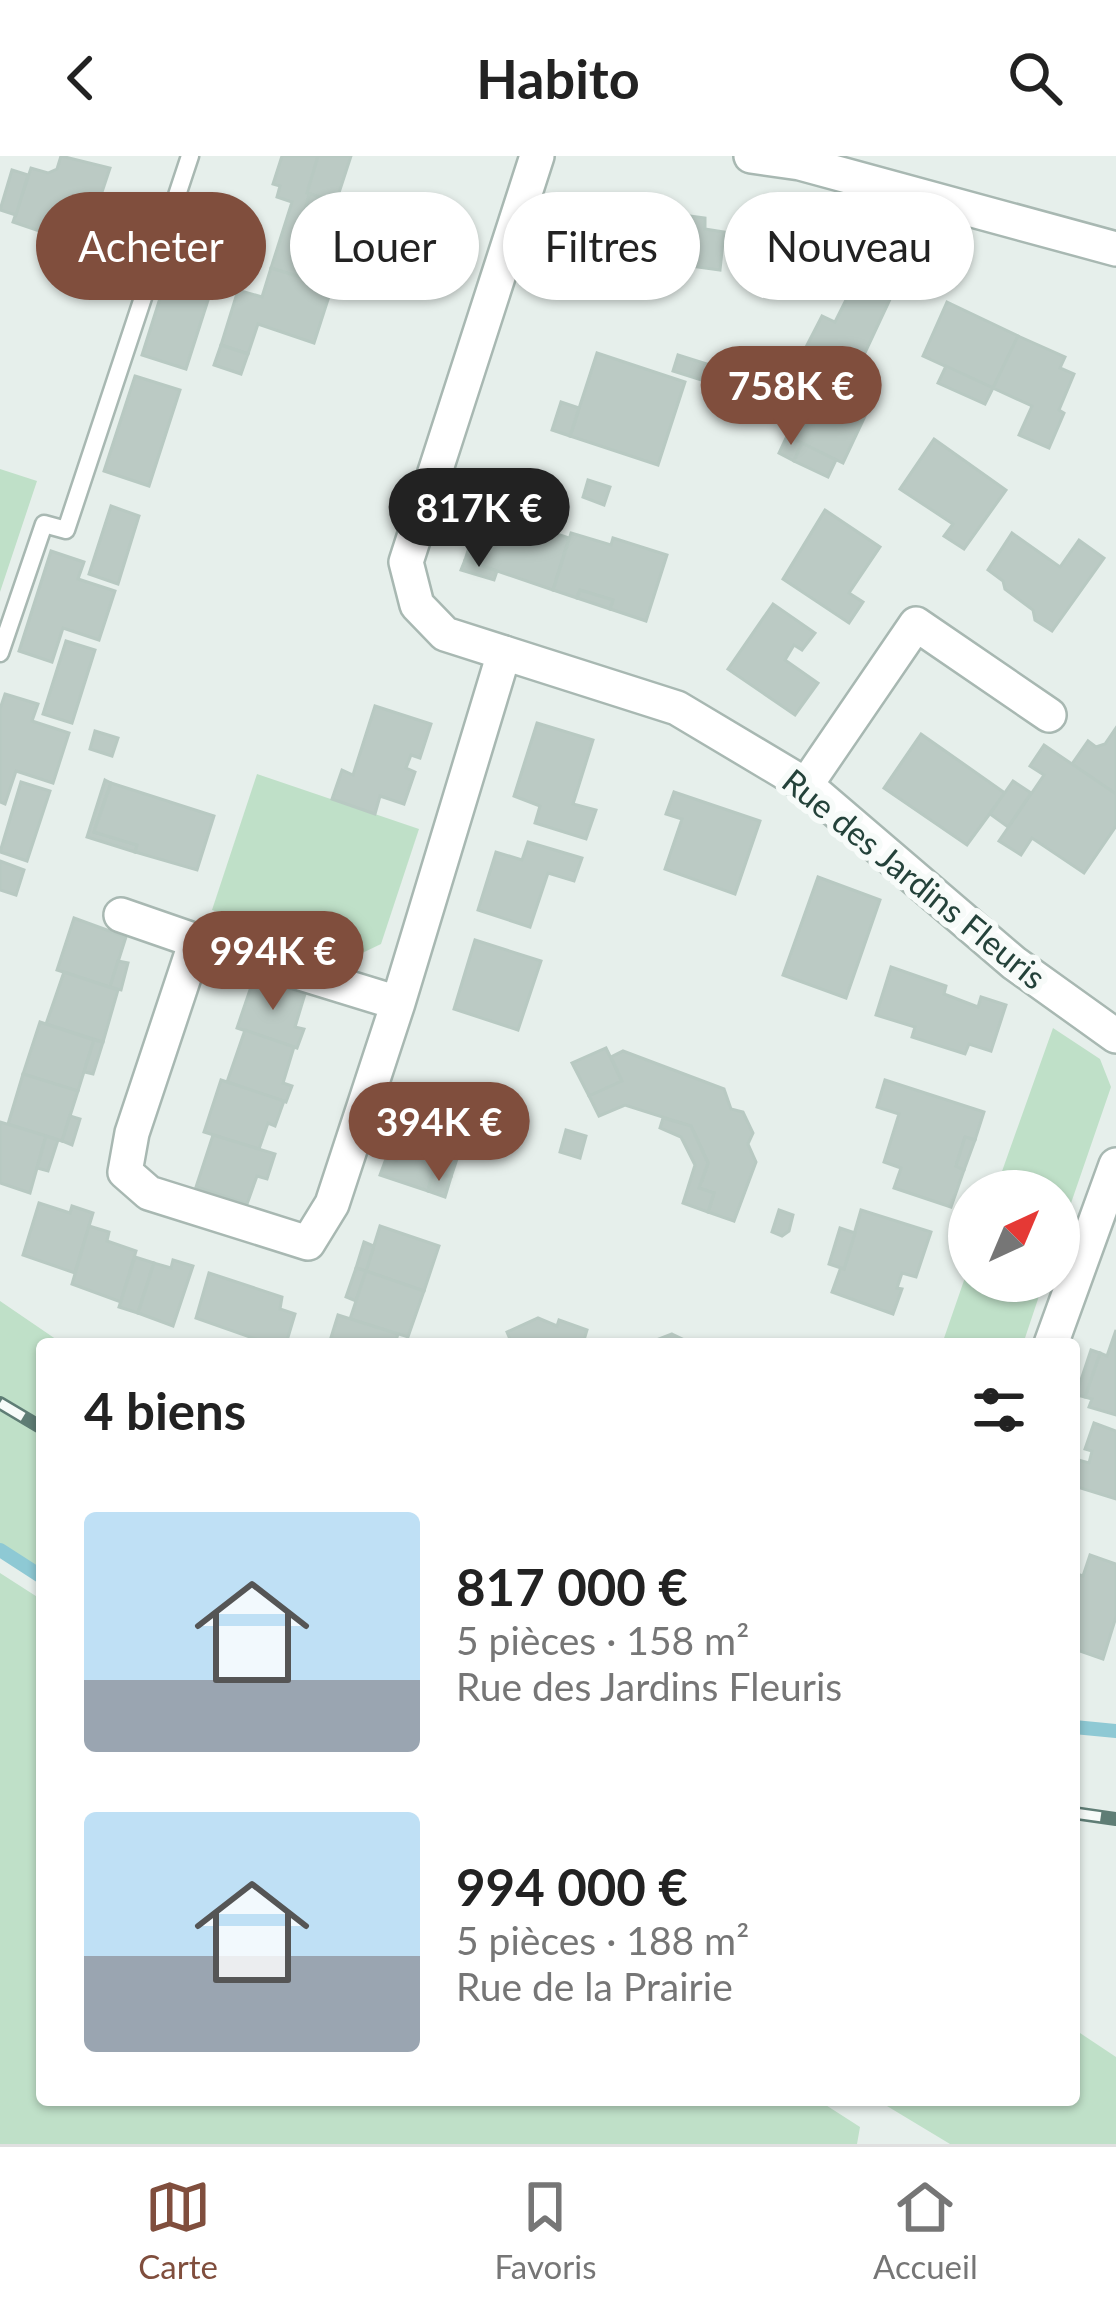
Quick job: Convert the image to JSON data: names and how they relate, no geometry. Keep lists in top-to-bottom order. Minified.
{"streets":{"street":["Rue des Jardins Fleuris"]},"north":"top right","page":{"header":"Habito","chip":["Acheter","Louer","Filtres","Nouveau"],"price":["758K €","817K €","994K €","394K €"],"heading":"4 biens","list":[{"name":"817 000 €","note":"5 pièces · 158 m² · Rue des Jardins Fleuris"},{"name":"994 000 €","note":"5 pièces · 188 m² · Rue de la Prairie"}],"tabs":["Carte","Favoris","Accueil"]}}
